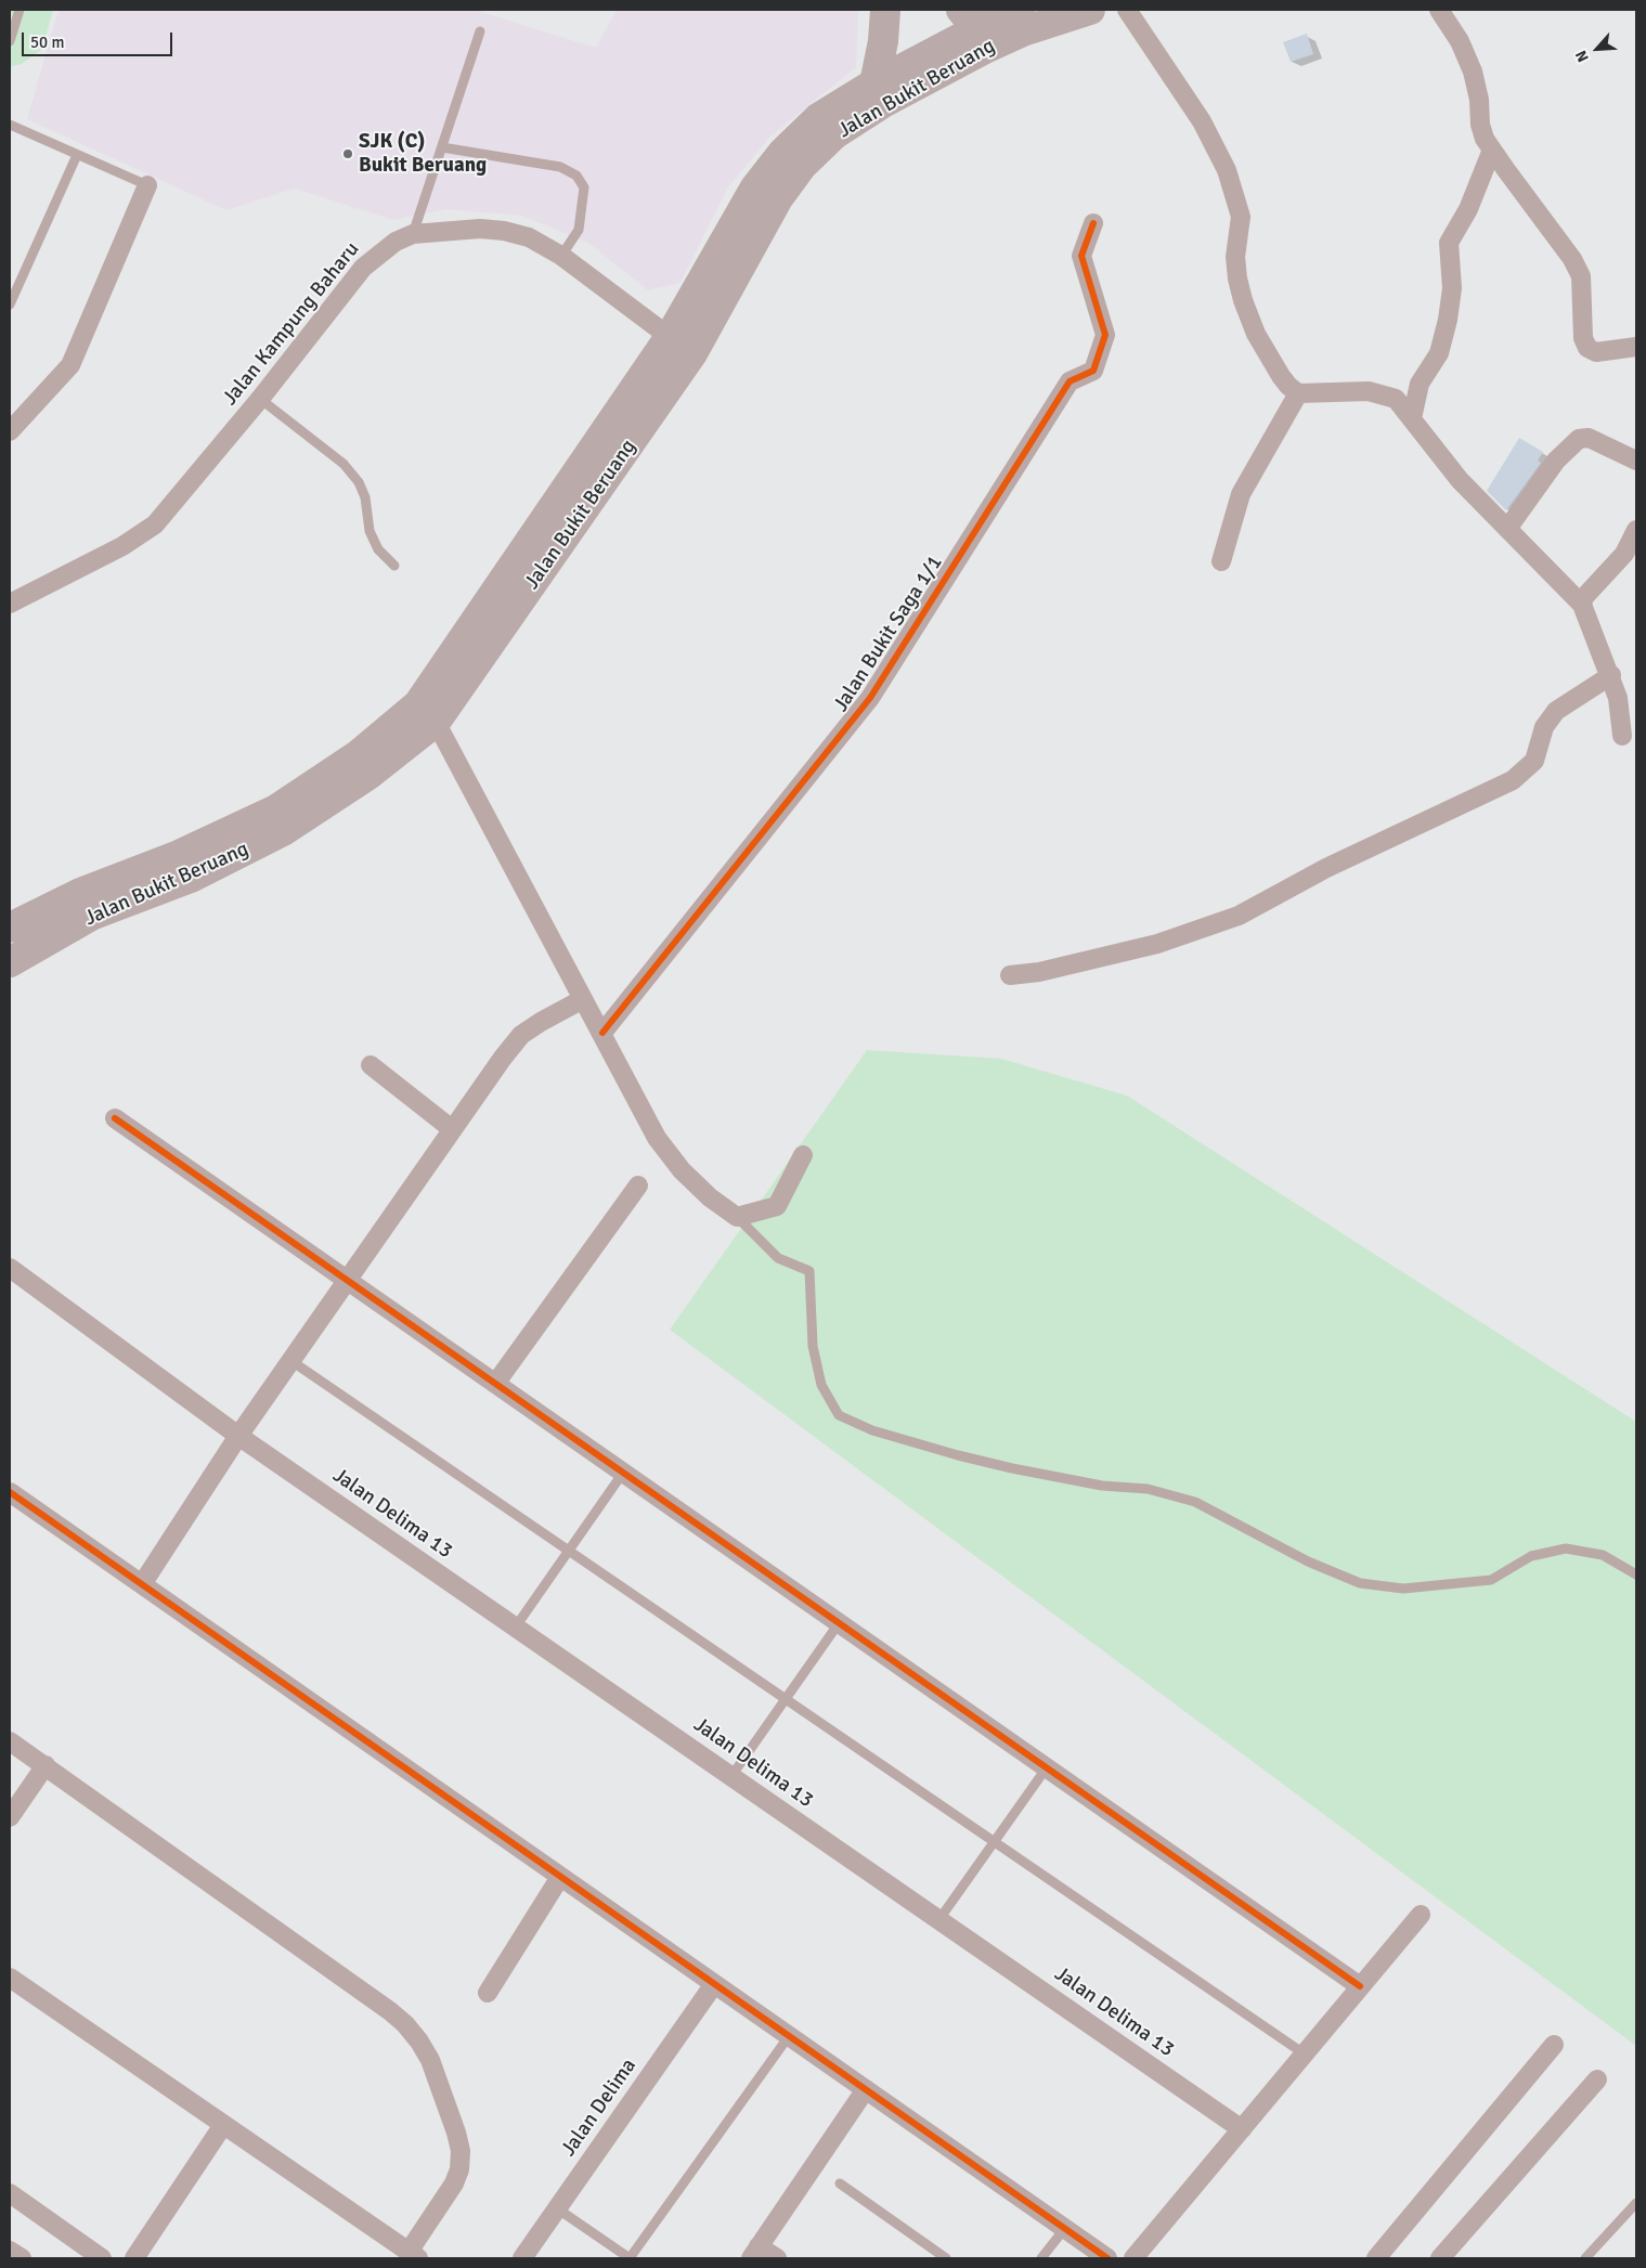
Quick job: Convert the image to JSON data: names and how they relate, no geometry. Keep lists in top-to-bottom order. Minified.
{"streets":{"main road":["Jalan Bukit Beruang"],"street":["Jalan Kampung Baharu","Jalan Bukit Saga 1/1","Jalan Delima 13","Jalan Delima"]},"crossings":[["Jalan Bukit Beruang","Jalan Kampung Baharu"]],"places":["SJK (C) Bukit Beruang"],"scale_bar":"50 m","north":"bottom left"}
